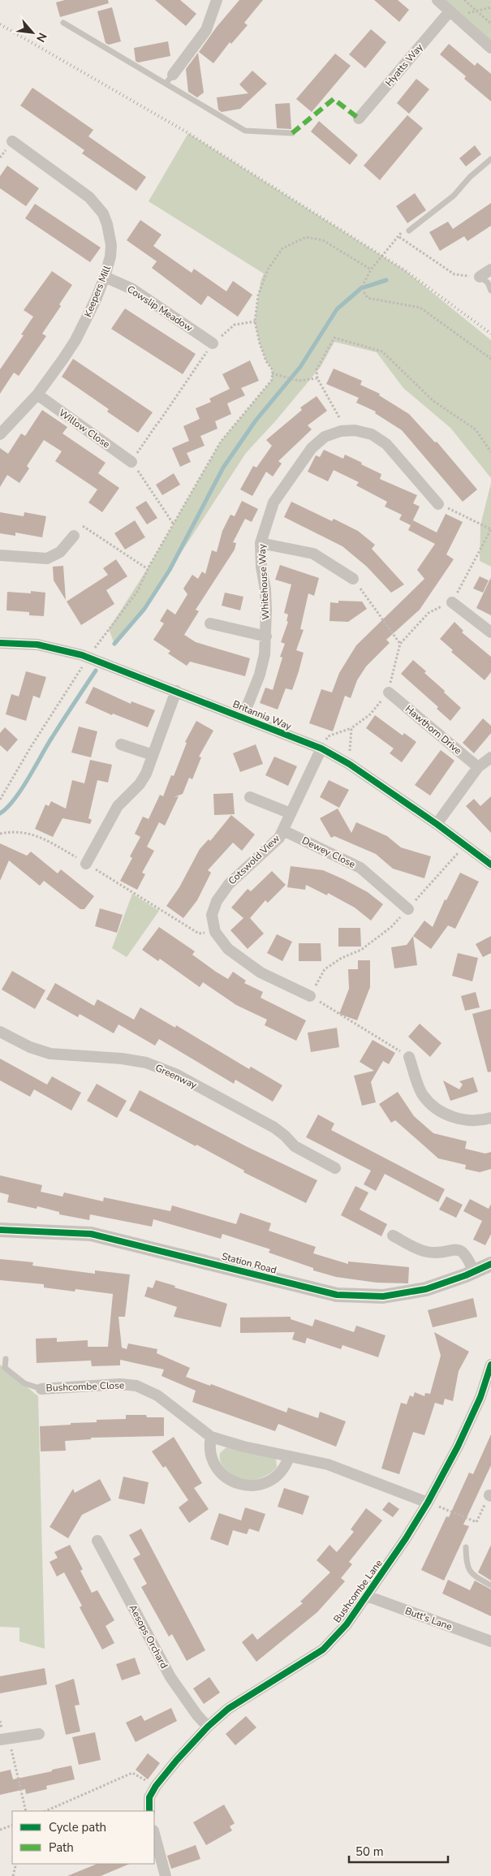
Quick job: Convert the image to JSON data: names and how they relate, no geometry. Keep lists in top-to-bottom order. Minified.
{"streets":{"street":["Hyatts Way","Keepers Mill","Cowslip Meadow","Willow Close","Whitehouse Way","Britannia Way","Hawthorn Drive","Dewey Close","Cotswold View","Greenway","Station Road","Bushcombe Close","Bushcombe Lane","Butt's Lane","Aesops Orchard"]},"crossings":[["Keepers Mill","Cowslip Meadow"],["Keepers Mill","Willow Close"],["Whitehouse Way","Britannia Way"],["Britannia Way","Cotswold View"],["Dewey Close","Cotswold View"],["Bushcombe Close","Bushcombe Lane"],["Bushcombe Lane","Butt's Lane"],["Bushcombe Lane","Aesops Orchard"]],"legend":["Cycle path","Path"],"scale_bar":"50 m","north":"bottom right"}
